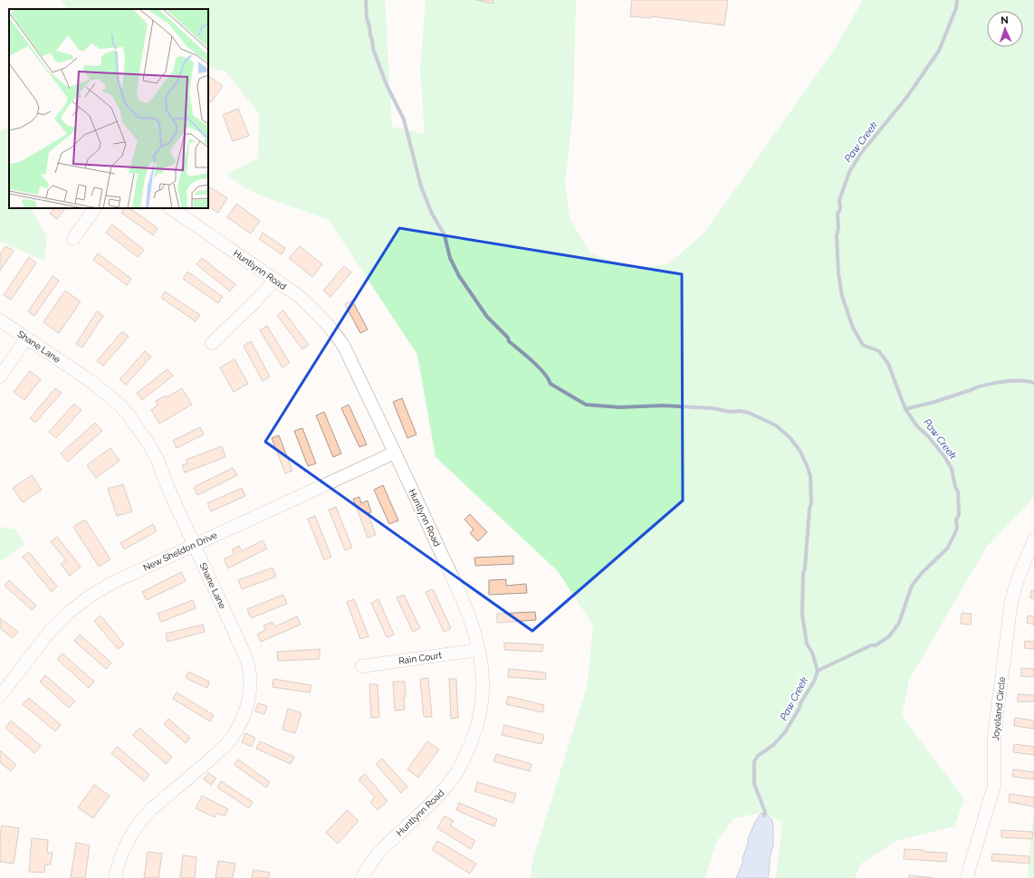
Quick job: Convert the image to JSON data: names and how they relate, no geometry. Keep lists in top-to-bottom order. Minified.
{"streets":{"street":["Huntlynn Road","Shane Lane","New Sheldon Drive","Rain Court","Joyeland Circle"]},"crossings":[["Huntlynn Road","New Sheldon Drive"],["Huntlynn Road","Rain Court"],["Shane Lane","New Sheldon Drive"]],"water":["Paw Creek"],"north":"top"}
